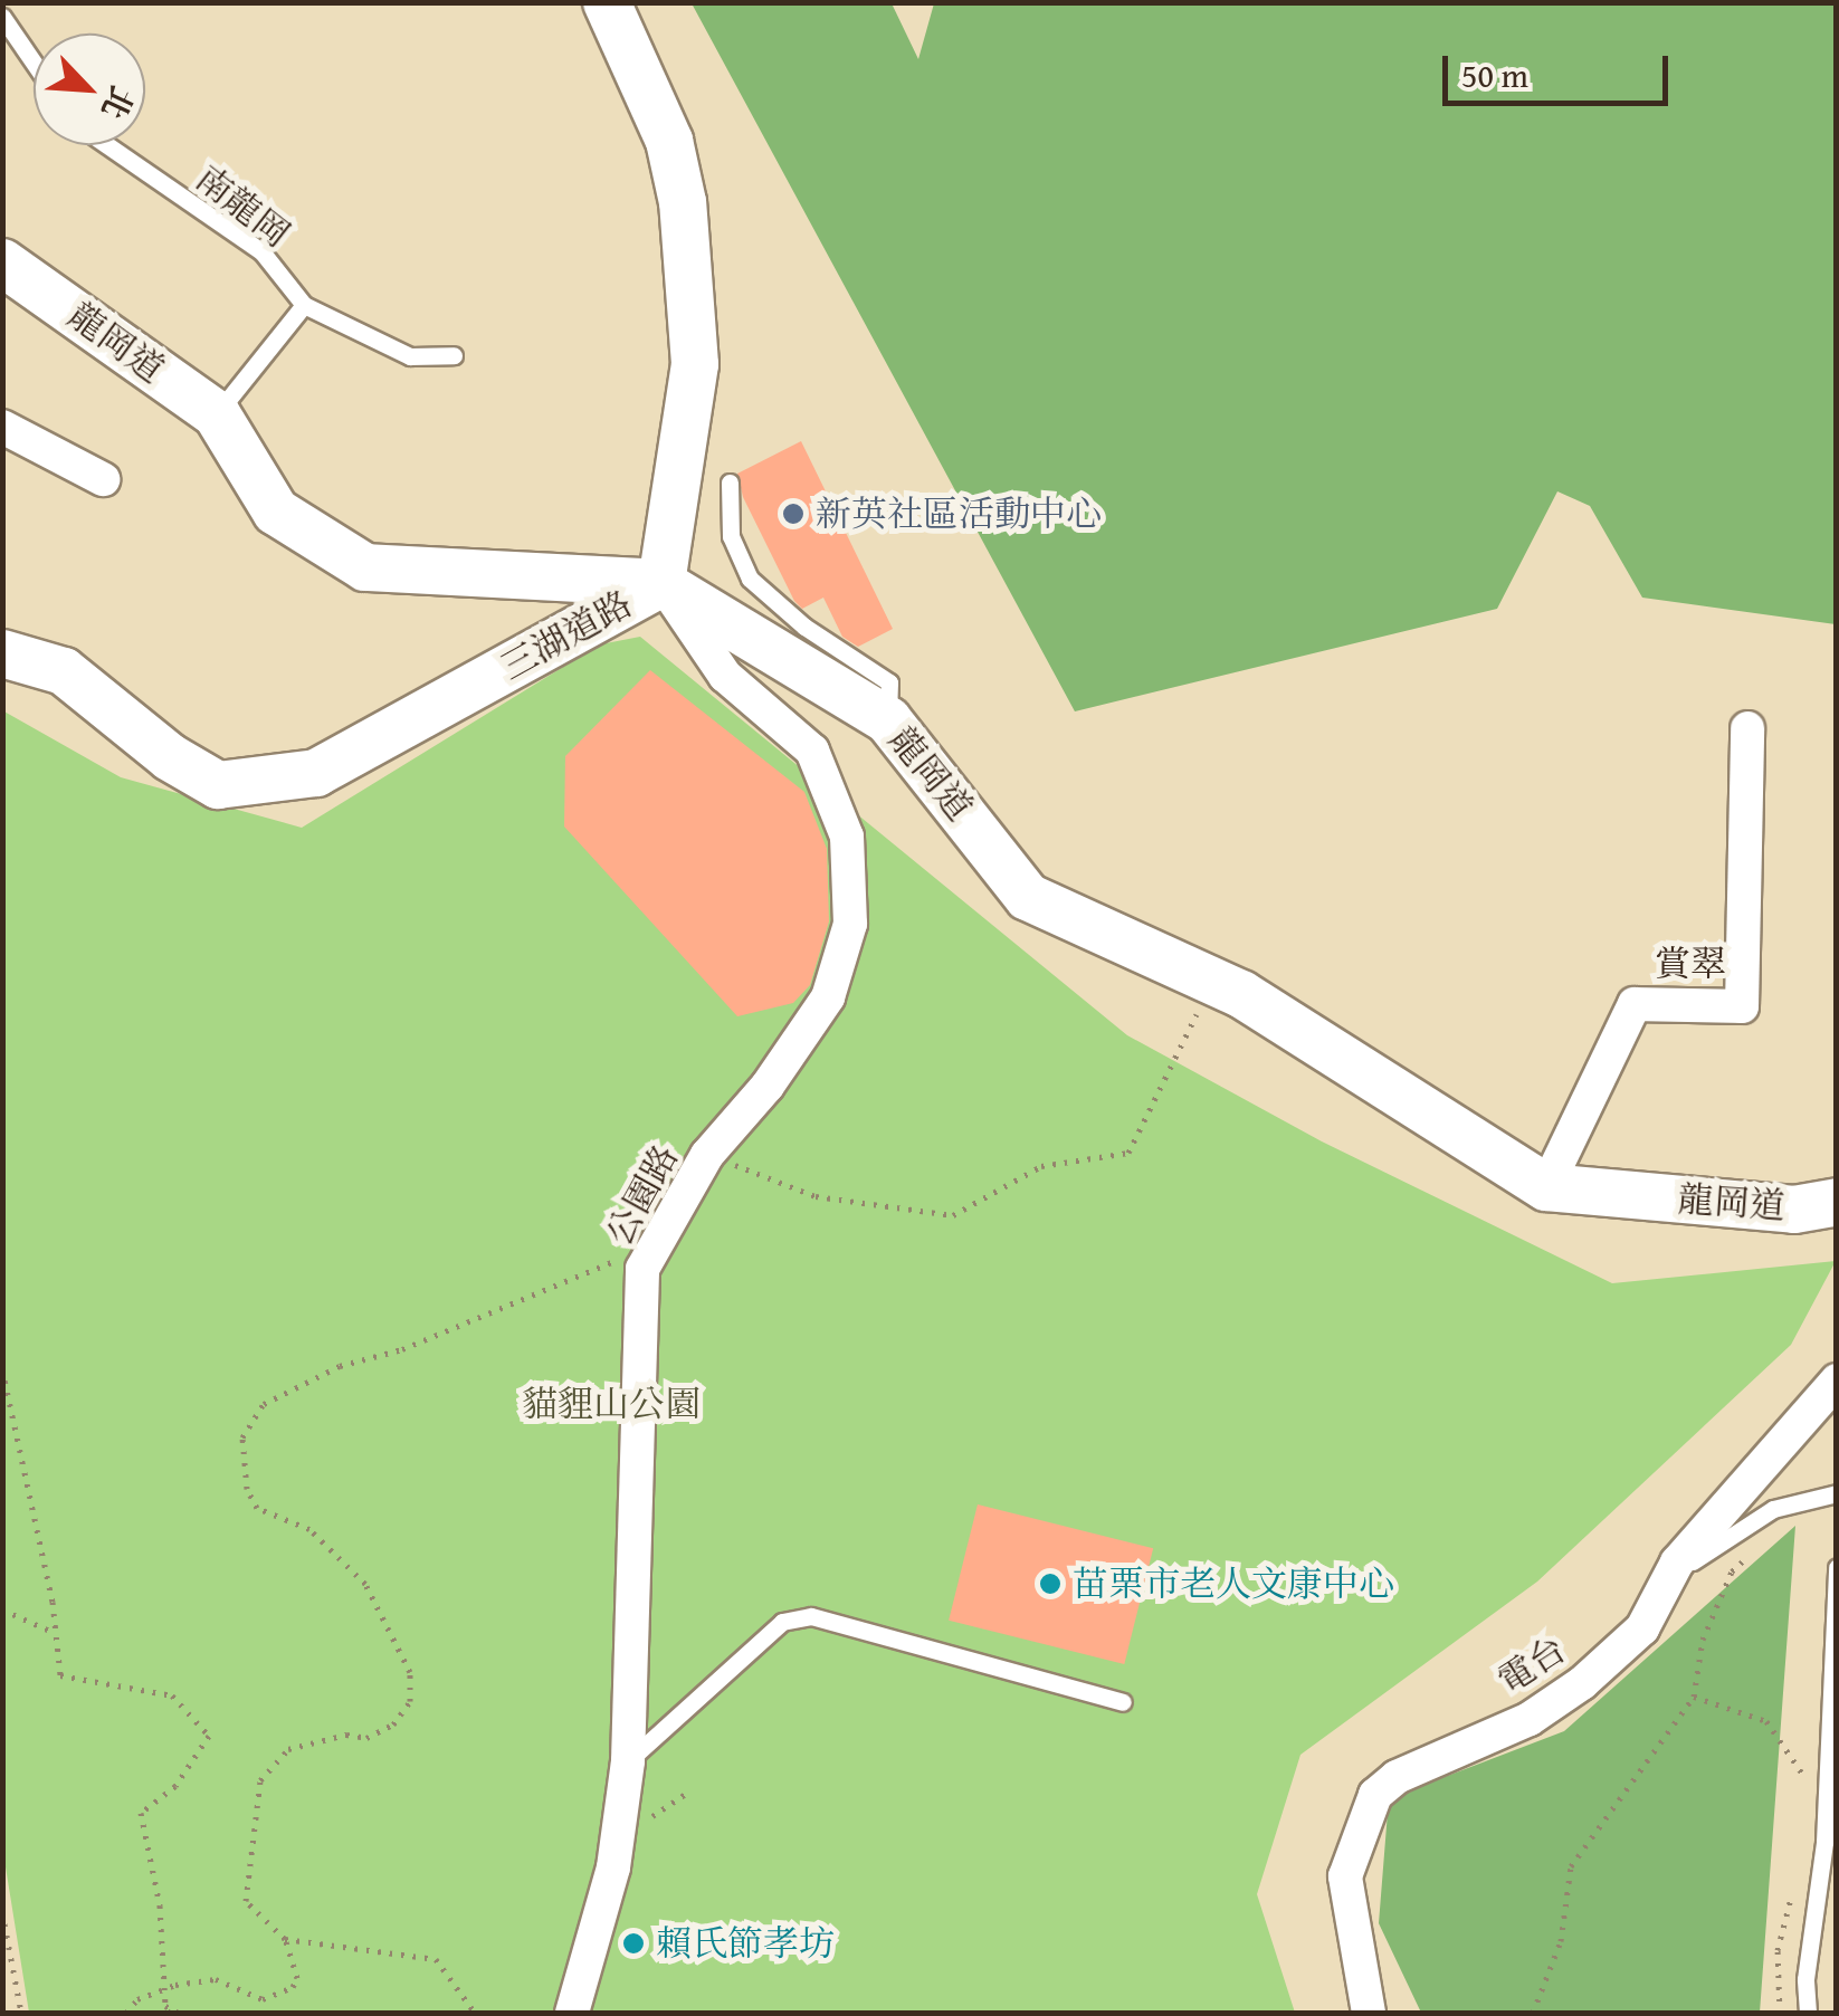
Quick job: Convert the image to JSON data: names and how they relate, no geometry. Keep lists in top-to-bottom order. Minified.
{"streets":{"street":["龍岡道","三湖道路","賞翠","公園路","電台"],"lane":["南龍岡"]},"crossings":[["龍岡道","三湖道路"],["龍岡道","賞翠"],["龍岡道","公園路"],["三湖道路","公園路"]],"parks":["貓貍山公園"],"places":["新英社區活動中心","苗栗市老人文康中心","賴氏節孝坊"],"scale_bar":"50 m","north":"bottom right"}
